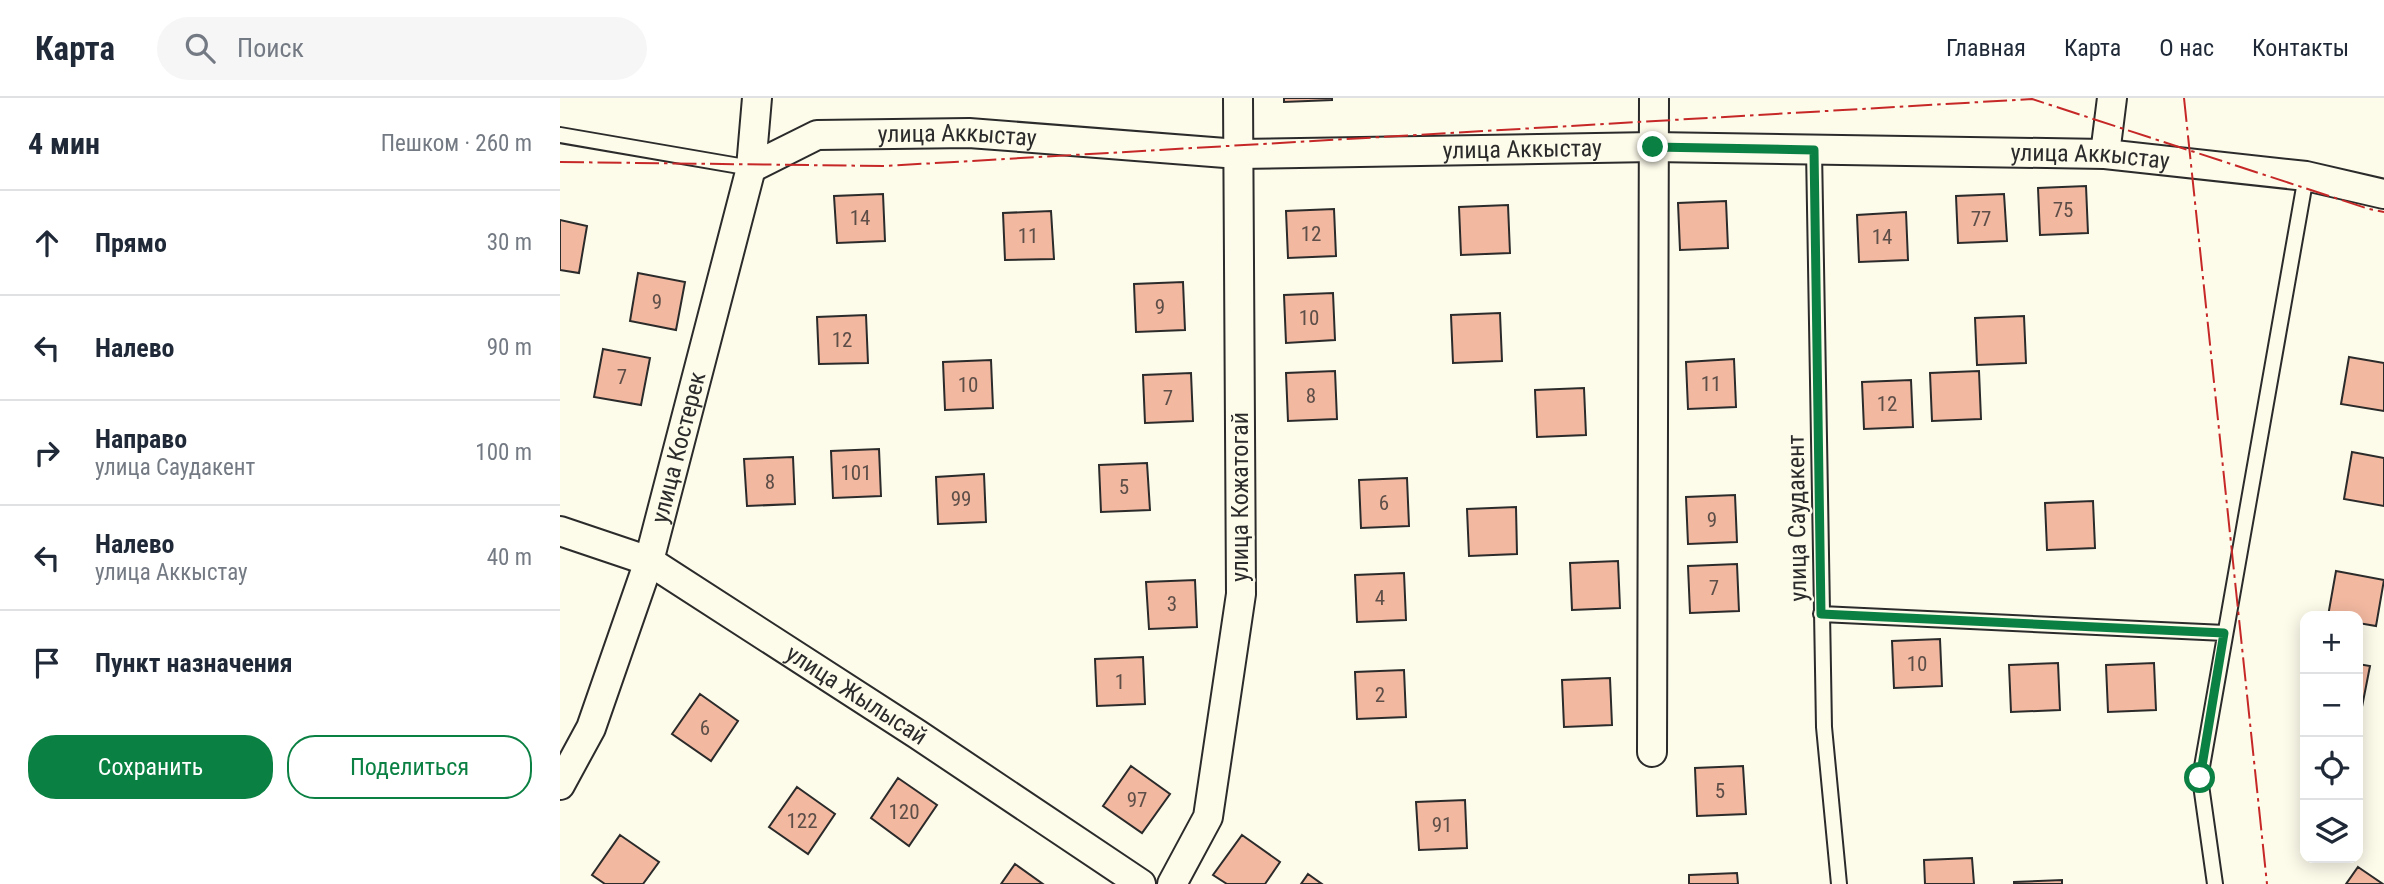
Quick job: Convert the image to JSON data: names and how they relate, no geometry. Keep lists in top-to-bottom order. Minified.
{"streets":{"street":["улица Аккыстау","улица Костерек","улица Кожатогай","улица Жылысай"],"lane":["улица Саудакент"]},"crossings":[["улица Аккыстау","улица Костерек"],["улица Аккыстау","улица Кожатогай"],["улица Аккыстау","улица Саудакент"],["улица Костерек","улица Жылысай"]],"house_numbers":["75","14","77","12","11","14","9","9","10","12","7","11","10","8","7","12","101","8","5","99","6","9","7","4","3","10","1","2","6","5","97","120","122","91"],"page":{"header":"Карта","search":"Поиск","nav":["Главная","Карта","О нас","Контакты"],"heading":["4 мин","Пешком · 260 m"],"list":[["Прямо","30 m"],["Налево","90 m"],["Направо","улица Саудакент","100 m"],["Налево","улица Аккыстау","40 m"],"Пункт назначения"],"map_buttons":["+","−"],"buttons":["Сохранить","Поделиться"]}}
